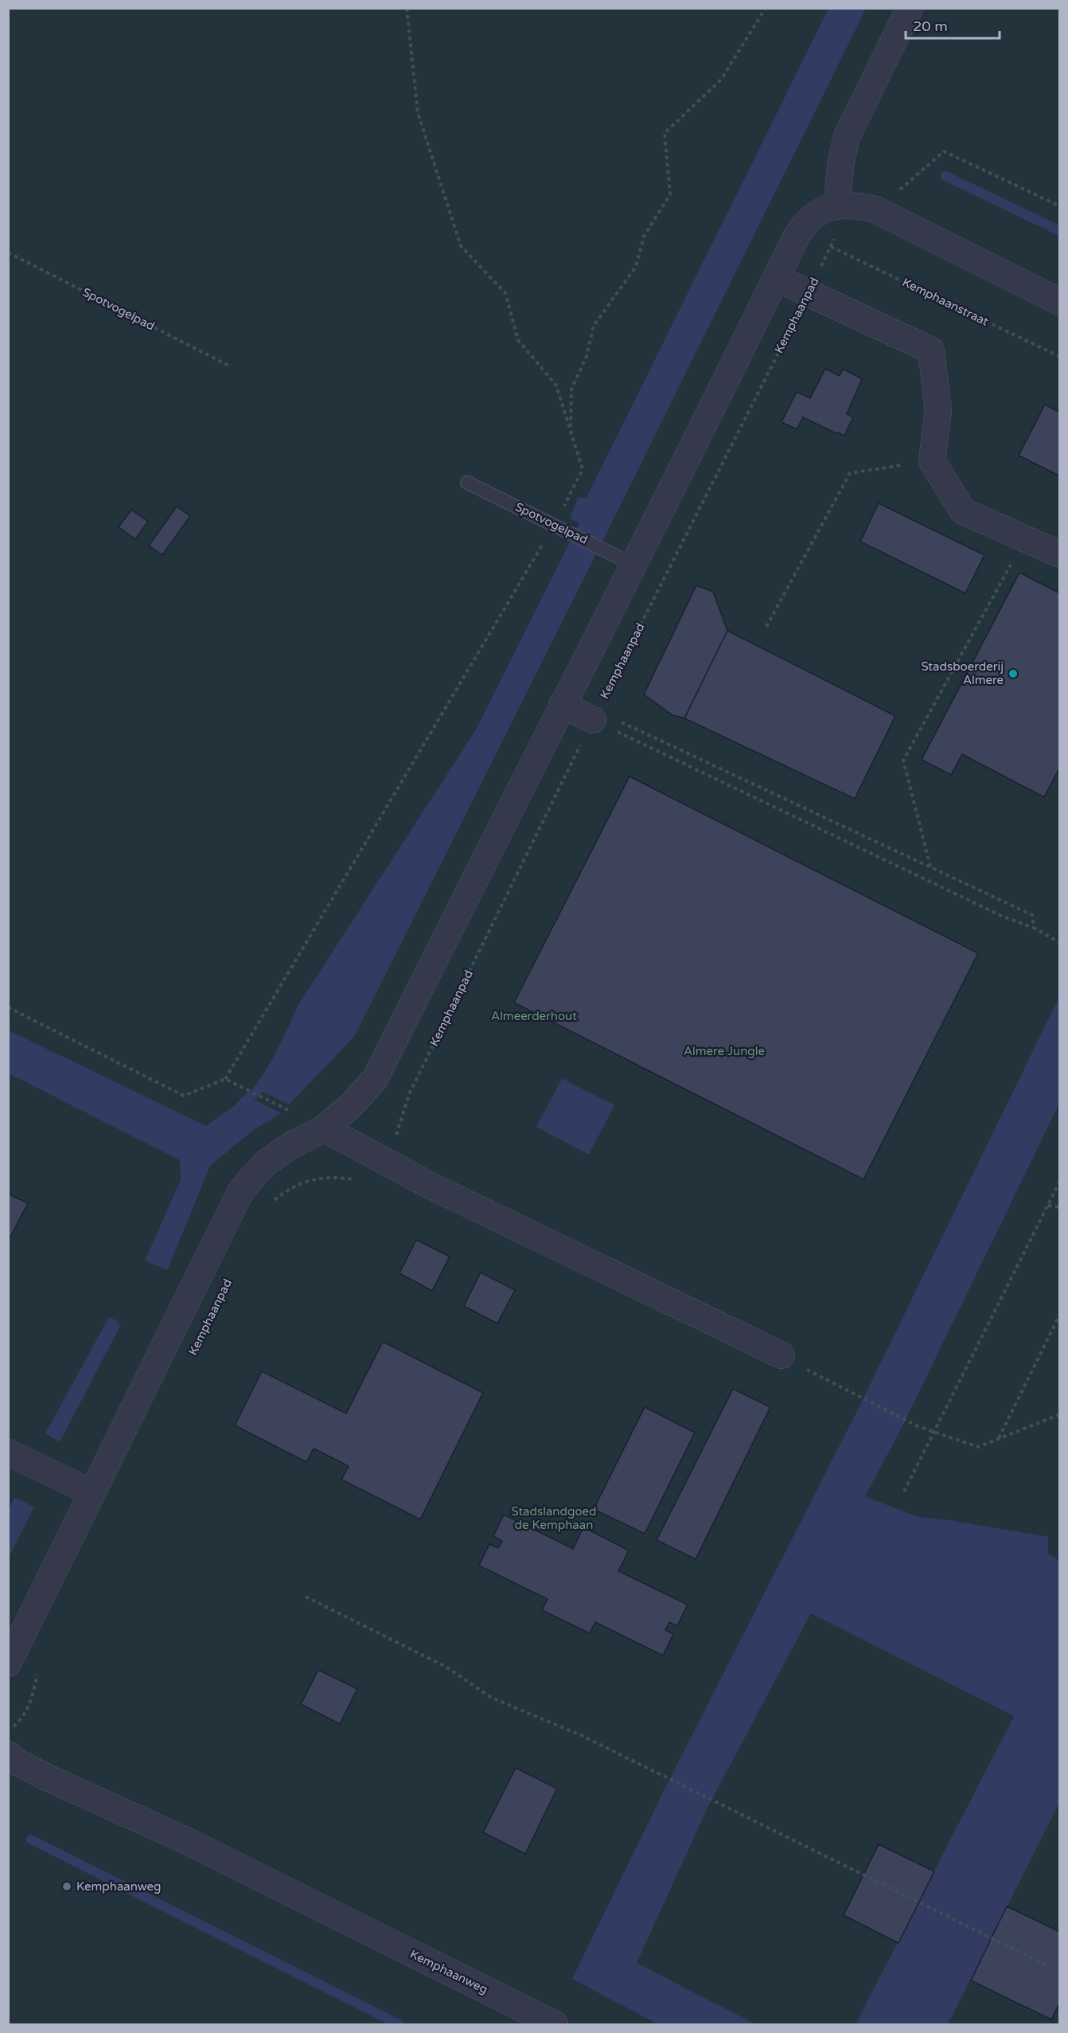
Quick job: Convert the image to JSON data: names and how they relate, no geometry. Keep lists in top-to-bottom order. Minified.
{"streets":{"street":["Kemphaanweg"],"lane":["Spotvogelpad"],"path":["Kemphaanstraat","Kemphaanpad"]},"crossings":[["Kemphaanstraat","Kemphaanpad"]],"parks":["Almeerderhout","Almere Jungle","Stadslandgoed de Kemphaan"],"places":["Stadsboerderij Almere","Kemphaanweg"],"scale_bar":"20 m"}
